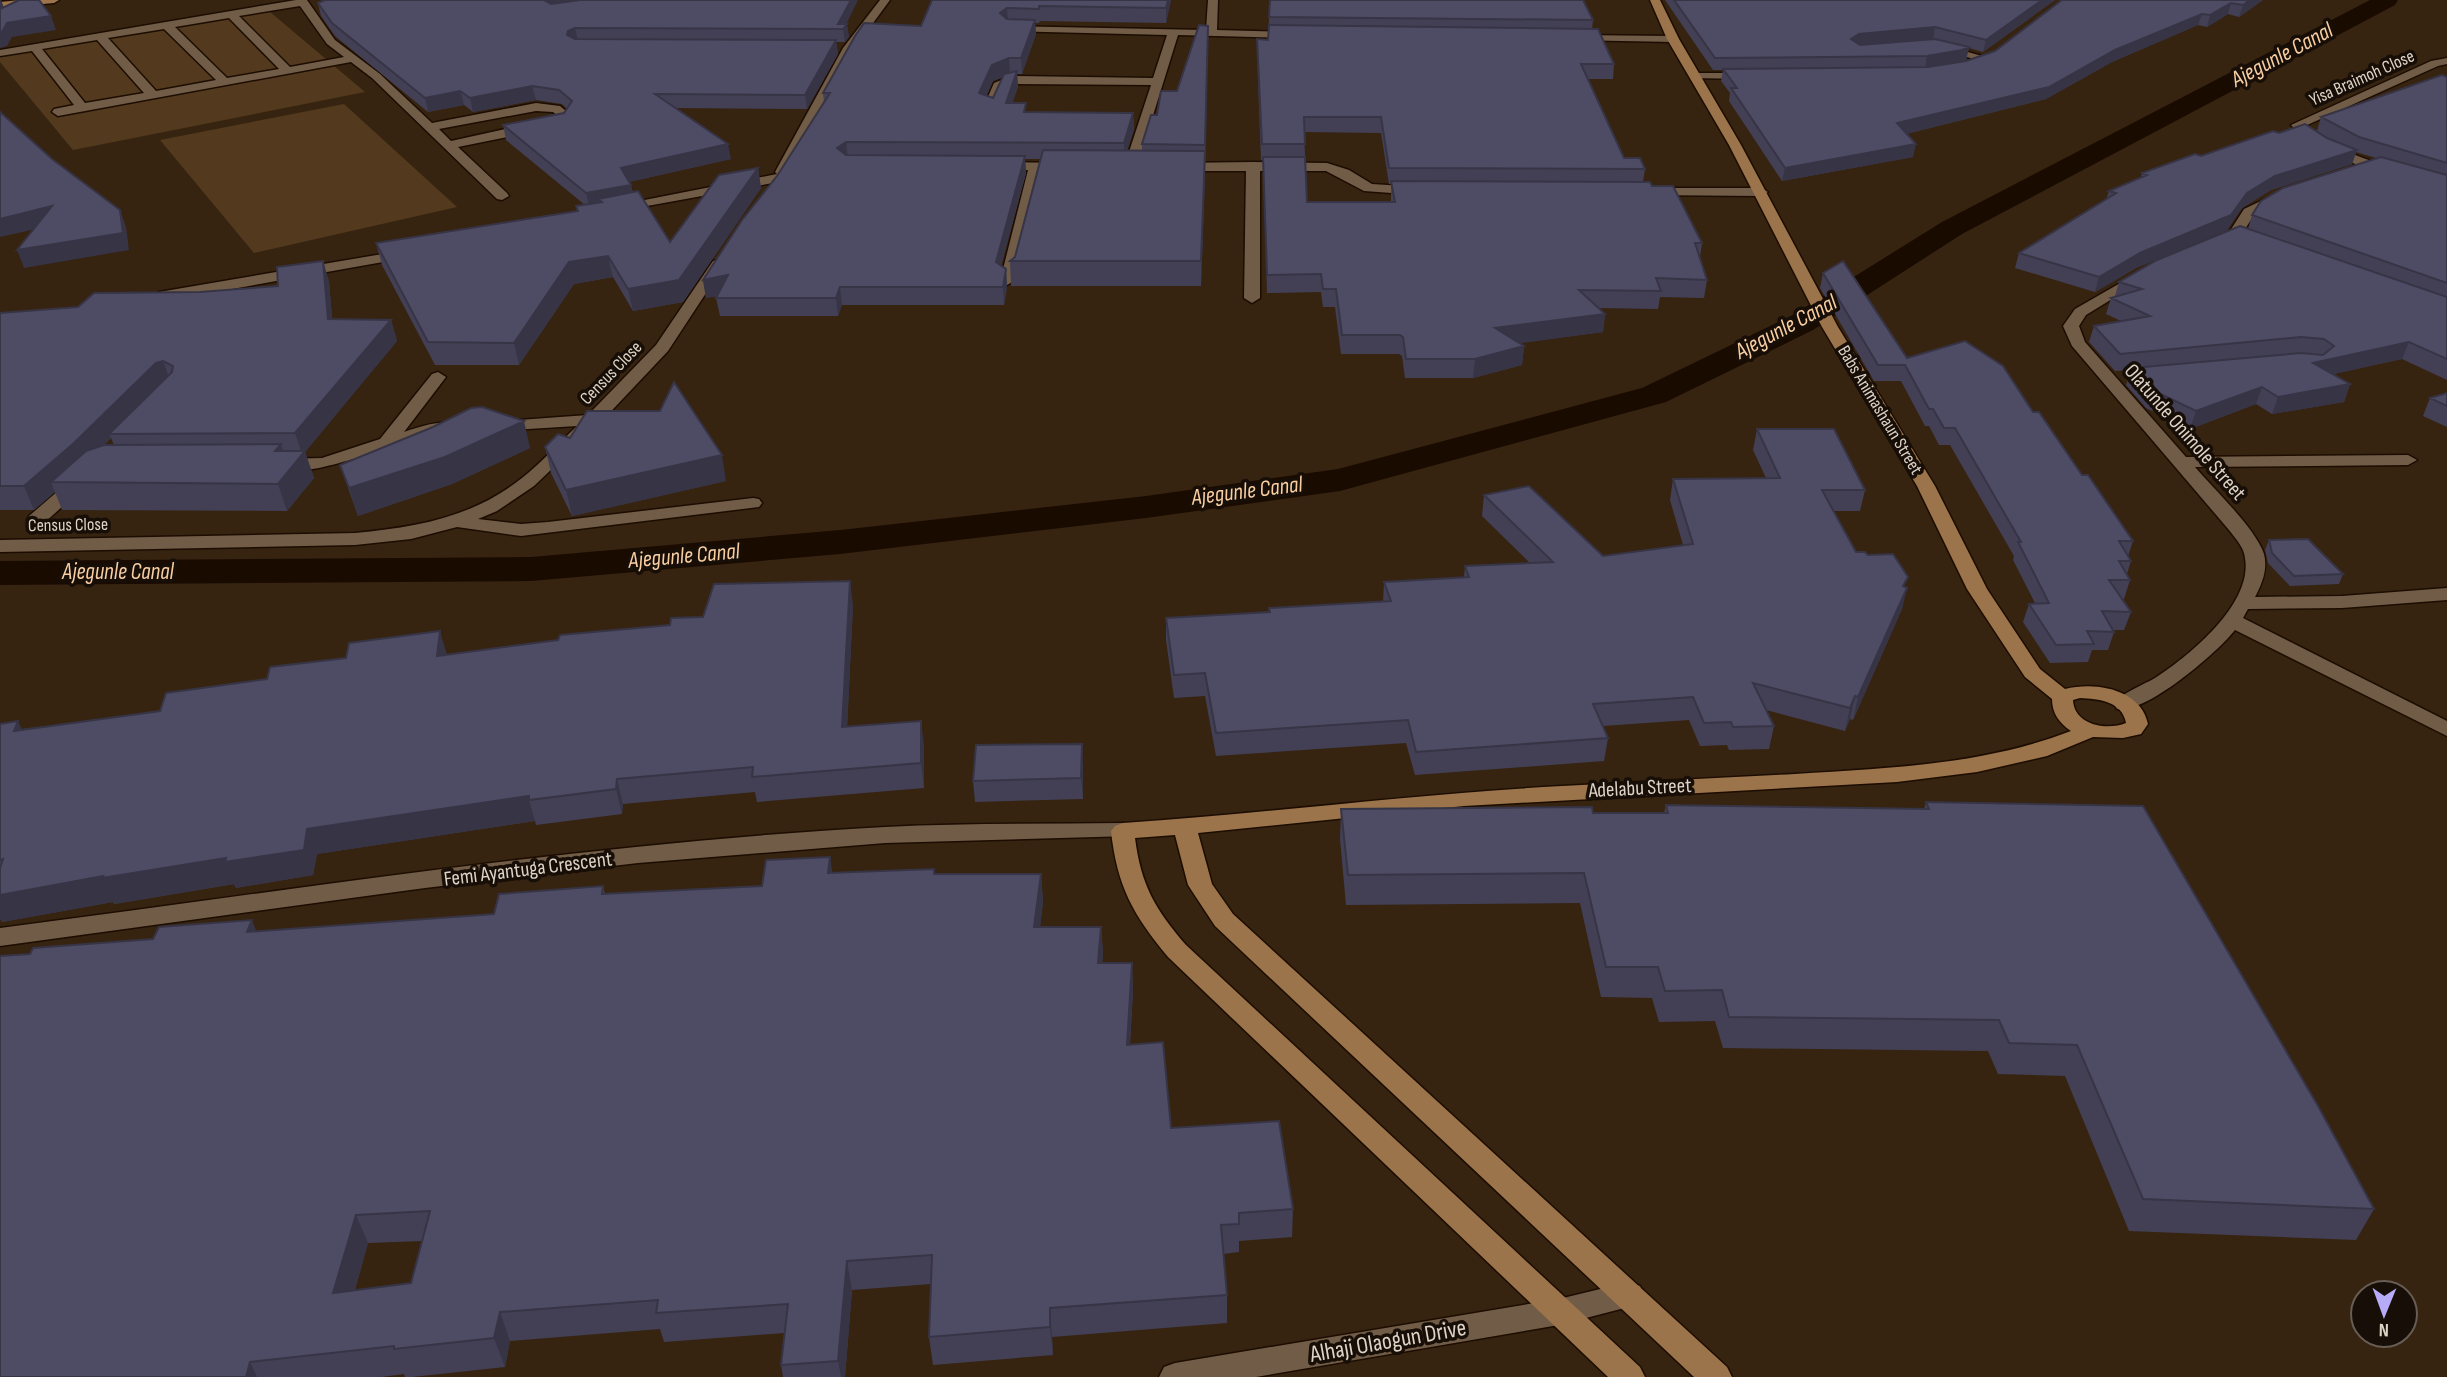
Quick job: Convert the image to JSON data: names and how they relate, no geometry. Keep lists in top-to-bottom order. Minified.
{"streets":{"main road":["Babs Animashaun Street","Adelabu Street"],"street":["Yisa Braimoh Close","Census Close","Olatunde Onimole Street","Femi Ayantuga Crescent","Alhaji Olaogun Drive"]},"crossings":[["Adelabu Street","Femi Ayantuga Crescent"]],"water":["Ajegunle Canal"],"north":"bottom"}
